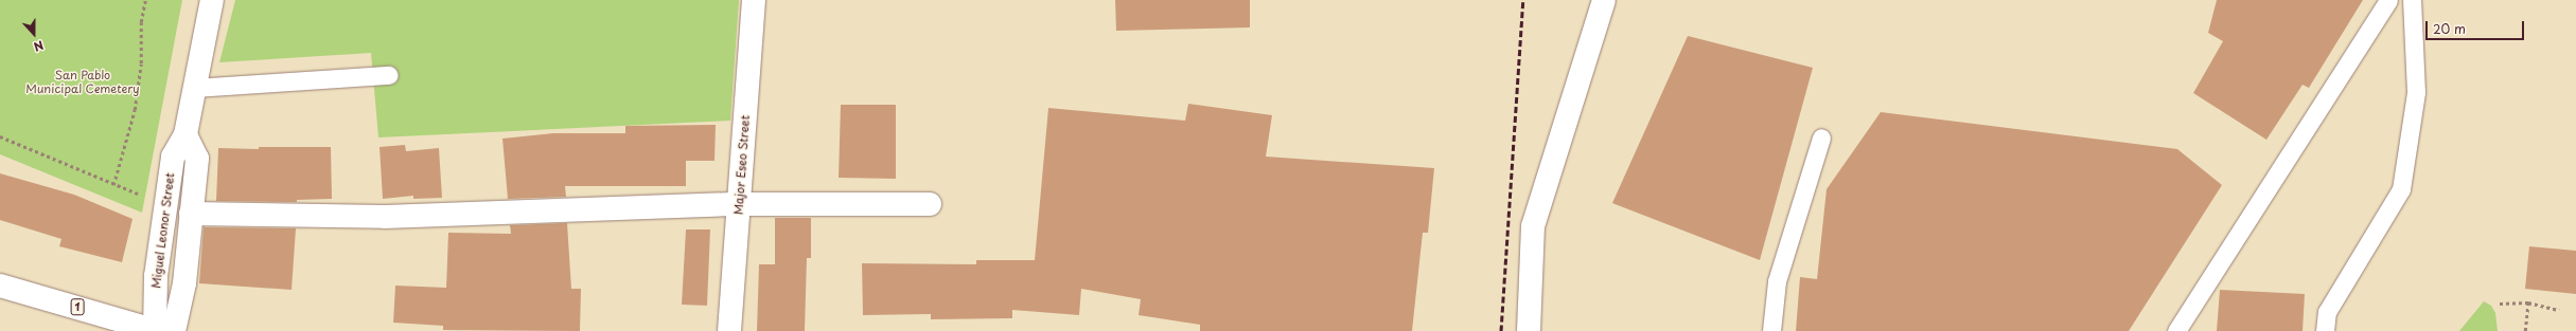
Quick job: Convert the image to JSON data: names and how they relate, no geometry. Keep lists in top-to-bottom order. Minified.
{"streets":{"street":["Major Eseo Street","Miguel Leonor Street","1"]},"crossings":[["Miguel Leonor Street","1"]],"parks":["San Pablo Municipal Cemetery"],"scale_bar":"20 m","north":"bottom"}
